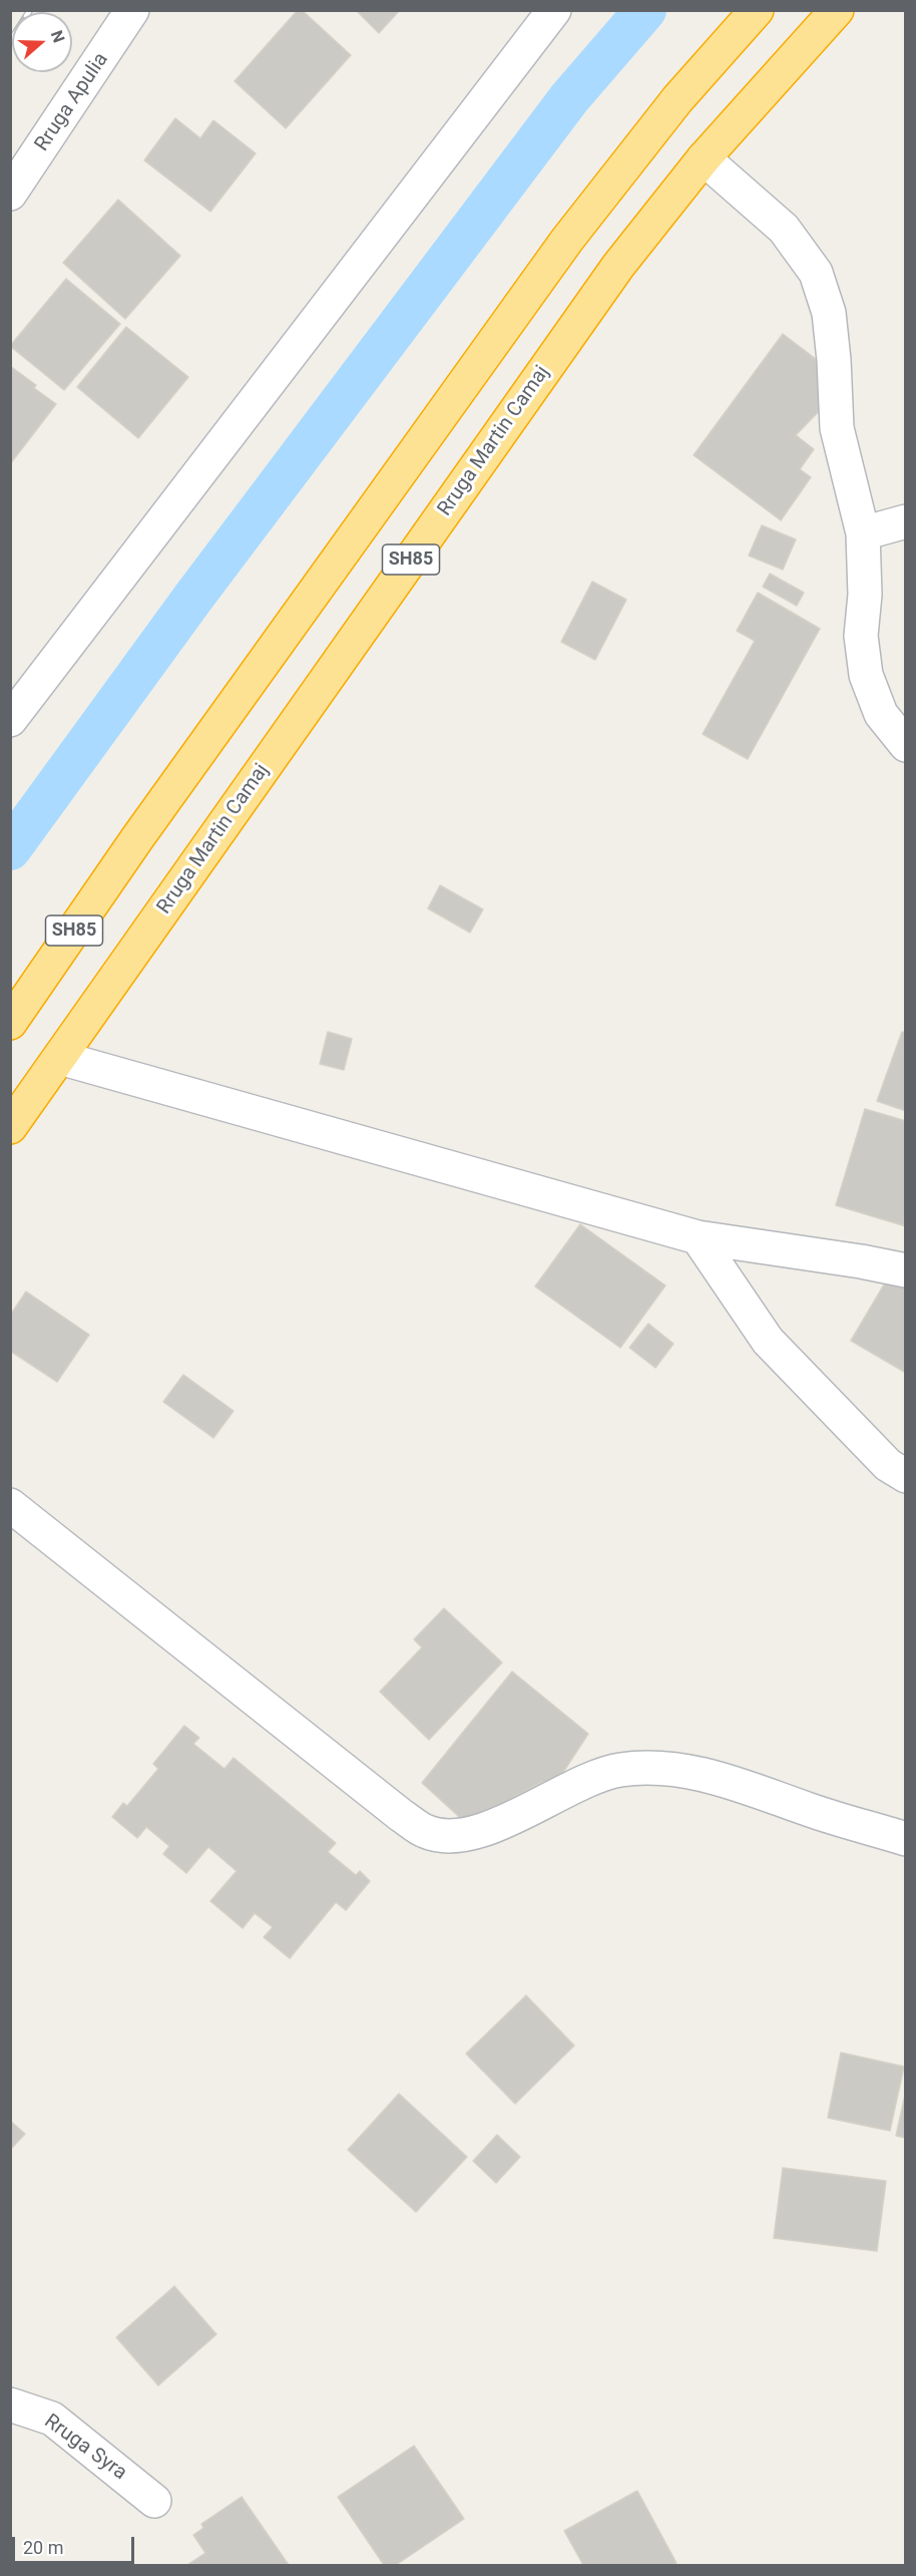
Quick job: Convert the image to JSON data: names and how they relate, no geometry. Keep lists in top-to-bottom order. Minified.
{"streets":{"highway":["Rruga Martin Camaj","SH85"],"street":["Rruga Apulia","Rruga Syra"]},"scale_bar":"20 m","north":"right"}
